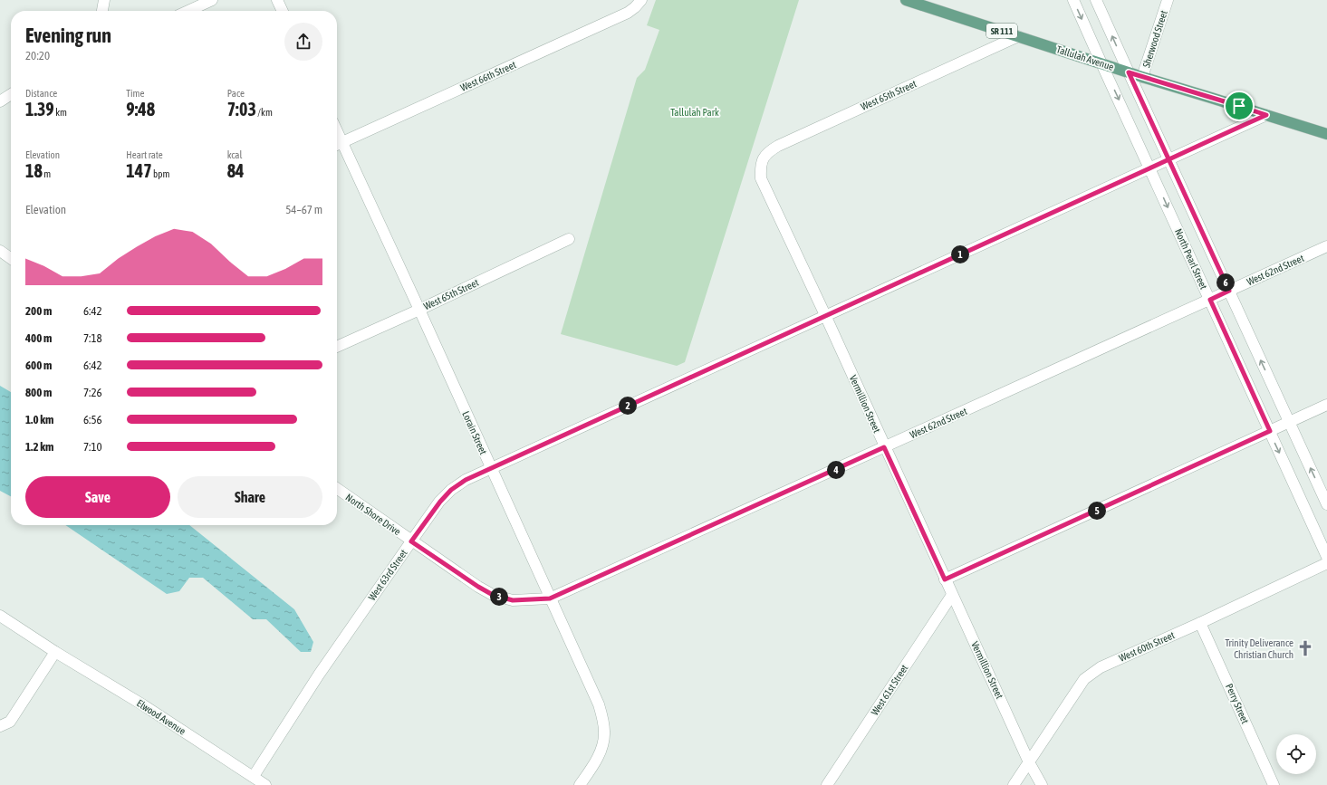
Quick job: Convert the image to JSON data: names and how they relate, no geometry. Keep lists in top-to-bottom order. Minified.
{"streets":{"main road":["SR 111","Tallulah Avenue"],"street":["Sherwood Street","West 66th Street","West 65th Street","North Pearl Street","West 62nd Street","Vermillion Street","Lorain Street","North Shore Drive","West 63rd Street","West 60th Street","West 61st Street","Perry Street","Elwood Avenue"]},"crossings":[["Sherwood Street","Tallulah Avenue"],["Tallulah Avenue","West 65th Street"],["Tallulah Avenue","North Pearl Street"],["Tallulah Avenue","West 63rd Street"],["West 66th Street","Lorain Street"],["West 65th Street","Vermillion Street"],["West 65th Street","Lorain Street"],["North Pearl Street","West 62nd Street"],["North Pearl Street","West 63rd Street"],["West 62nd Street","Vermillion Street"],["West 62nd Street","Lorain Street"],["West 62nd Street","North Shore Drive"],["Vermillion Street","West 63rd Street"],["Vermillion Street","West 60th Street"],["Vermillion Street","West 61st Street"],["Lorain Street","North Shore Drive"],["Lorain Street","West 63rd Street"],["North Shore Drive","West 63rd Street"],["West 63rd Street","Elwood Avenue"],["West 60th Street","Perry Street"]],"parks":["Tallulah Park"],"places":{"church":["Trinity Deliverance Christian Church"]},"page":{"heading":["Evening run","20:20"],"stats":[["Distance","1.39 km"],["Time","9:48"],["Pace","7:03 /km"],["Elevation","18 m"],["Heart rate","147 bpm"],["kcal","84"]],"chart":["Elevation","54–67 m"],"pins":["1","6","2","4","5","3"],"list":[{"name":"200 m","note":"6:42"},{"name":"400 m","note":"7:18"},{"name":"600 m","note":"6:42"},{"name":"800 m","note":"7:26"},{"name":"1.0 km","note":"6:56"},{"name":"1.2 km","note":"7:10"}],"buttons":["Save","Share"]}}
